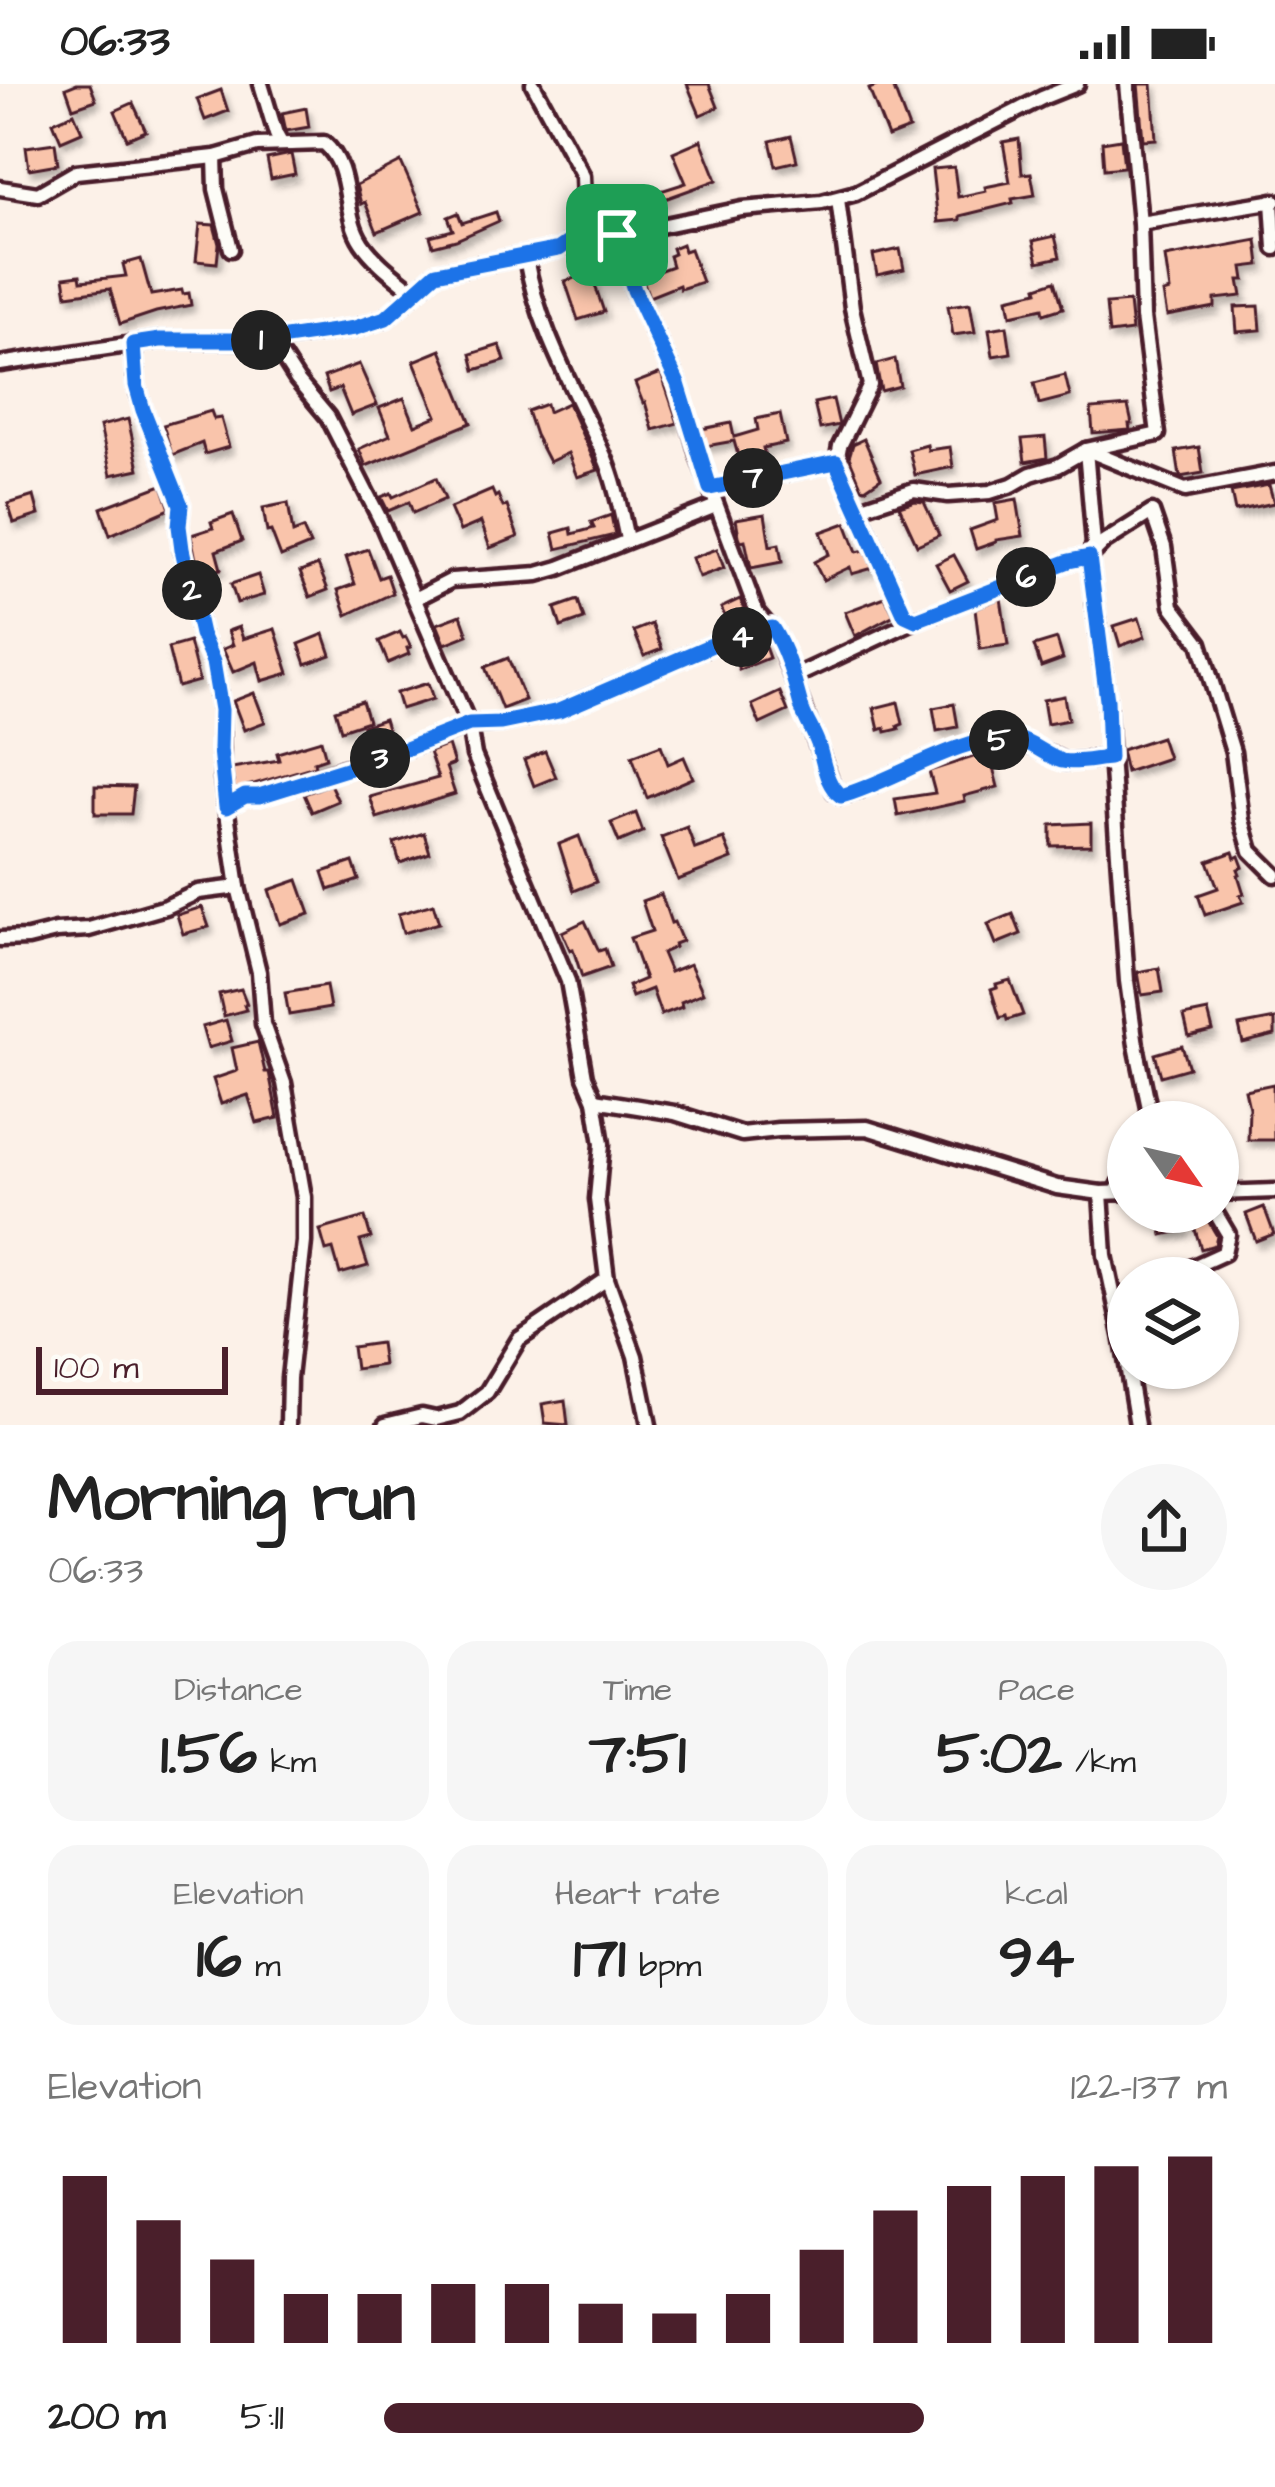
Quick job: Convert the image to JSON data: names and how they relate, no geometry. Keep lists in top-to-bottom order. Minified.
{"scale_bar":"100 m","north":"bottom right","page":{"status":"06:33","pins":["1","7","6","2","4","5","3"],"scale":"100 m","heading":["Morning run","06:33"],"stats":[["Distance","1.56 km"],["Time","7:51"],["Pace","5:02 /km"],["Elevation","16 m"],["Heart rate","171 bpm"],["kcal","94"]],"chart":["Elevation","122–137 m"],"list":[{"name":"200 m","note":"5:11"}]}}
